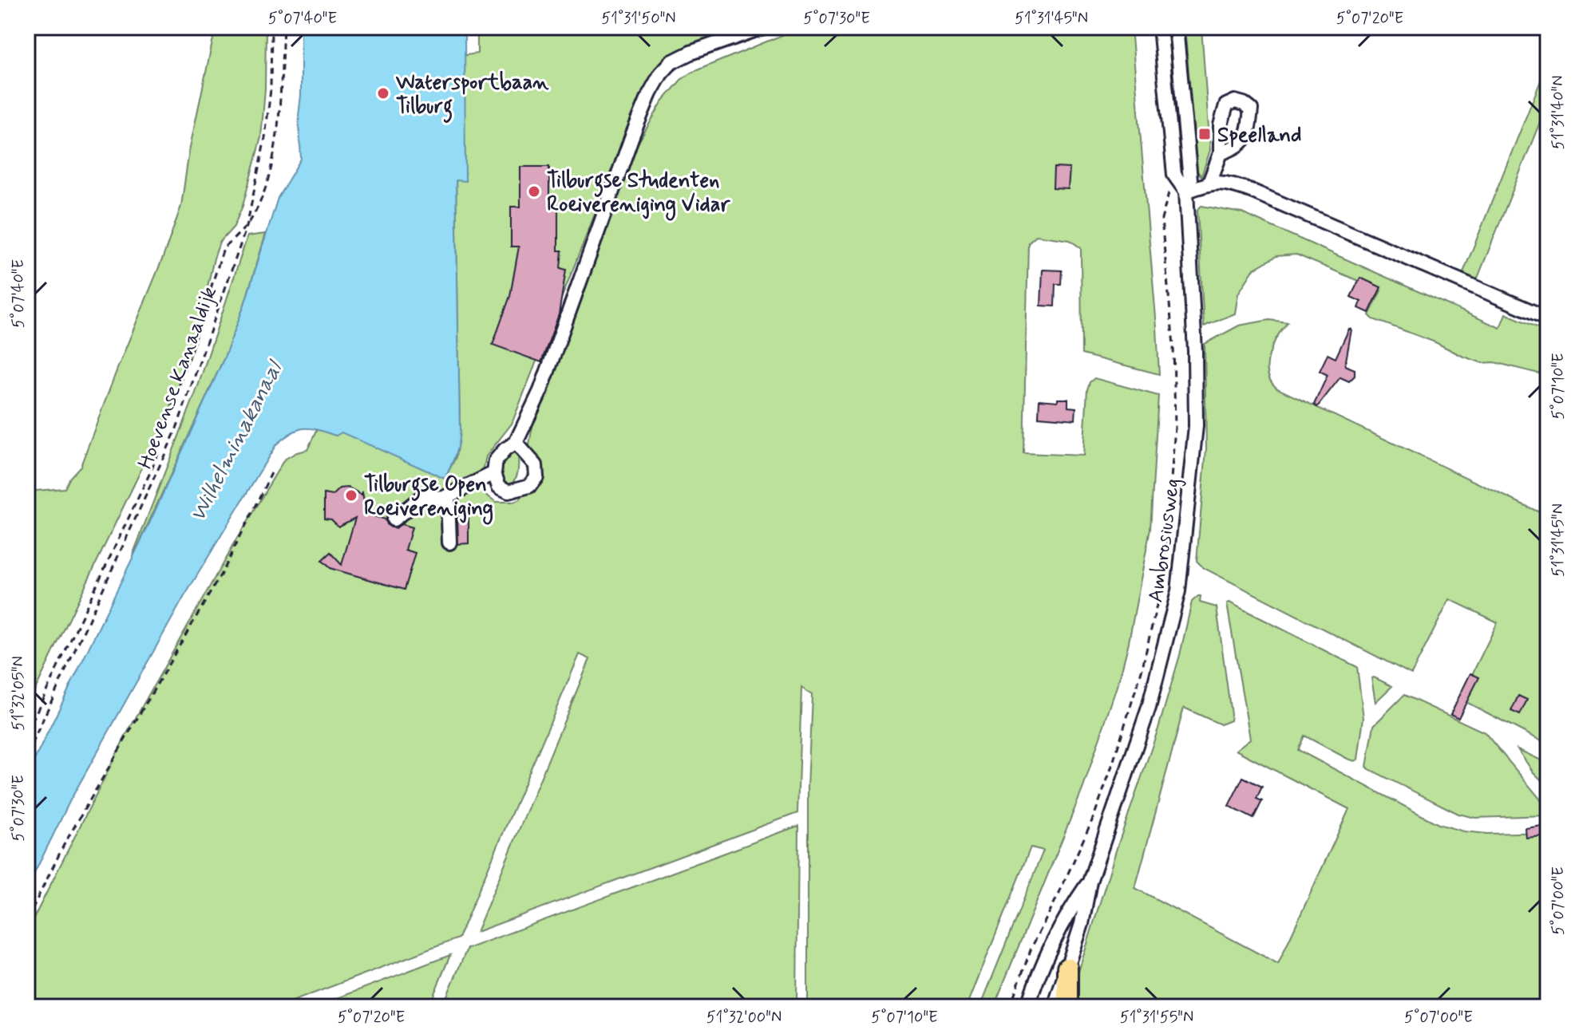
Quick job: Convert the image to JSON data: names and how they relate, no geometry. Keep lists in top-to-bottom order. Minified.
{"streets":{"street":["Ambrosiusweg"],"path":["Hoevense Kanaaldijk"]},"water":["Wilhelminakanaal"],"places":{"other":["Watersportbaan Tilburg","Tilburgse Studenten Roeivereniging Vidar","Tilburgse Open Roeivereniging"],"transit":["Speelland"]},"coordinates":["5°07'40\"E","51°31'50\"N","5°07'30\"E","51°31'45\"N","5°07'20\"E","51°31'40\"N","5°07'10\"E","51°32'05\"N","5°07'00\"E","51°32'00\"N","51°31'55\"N"]}
